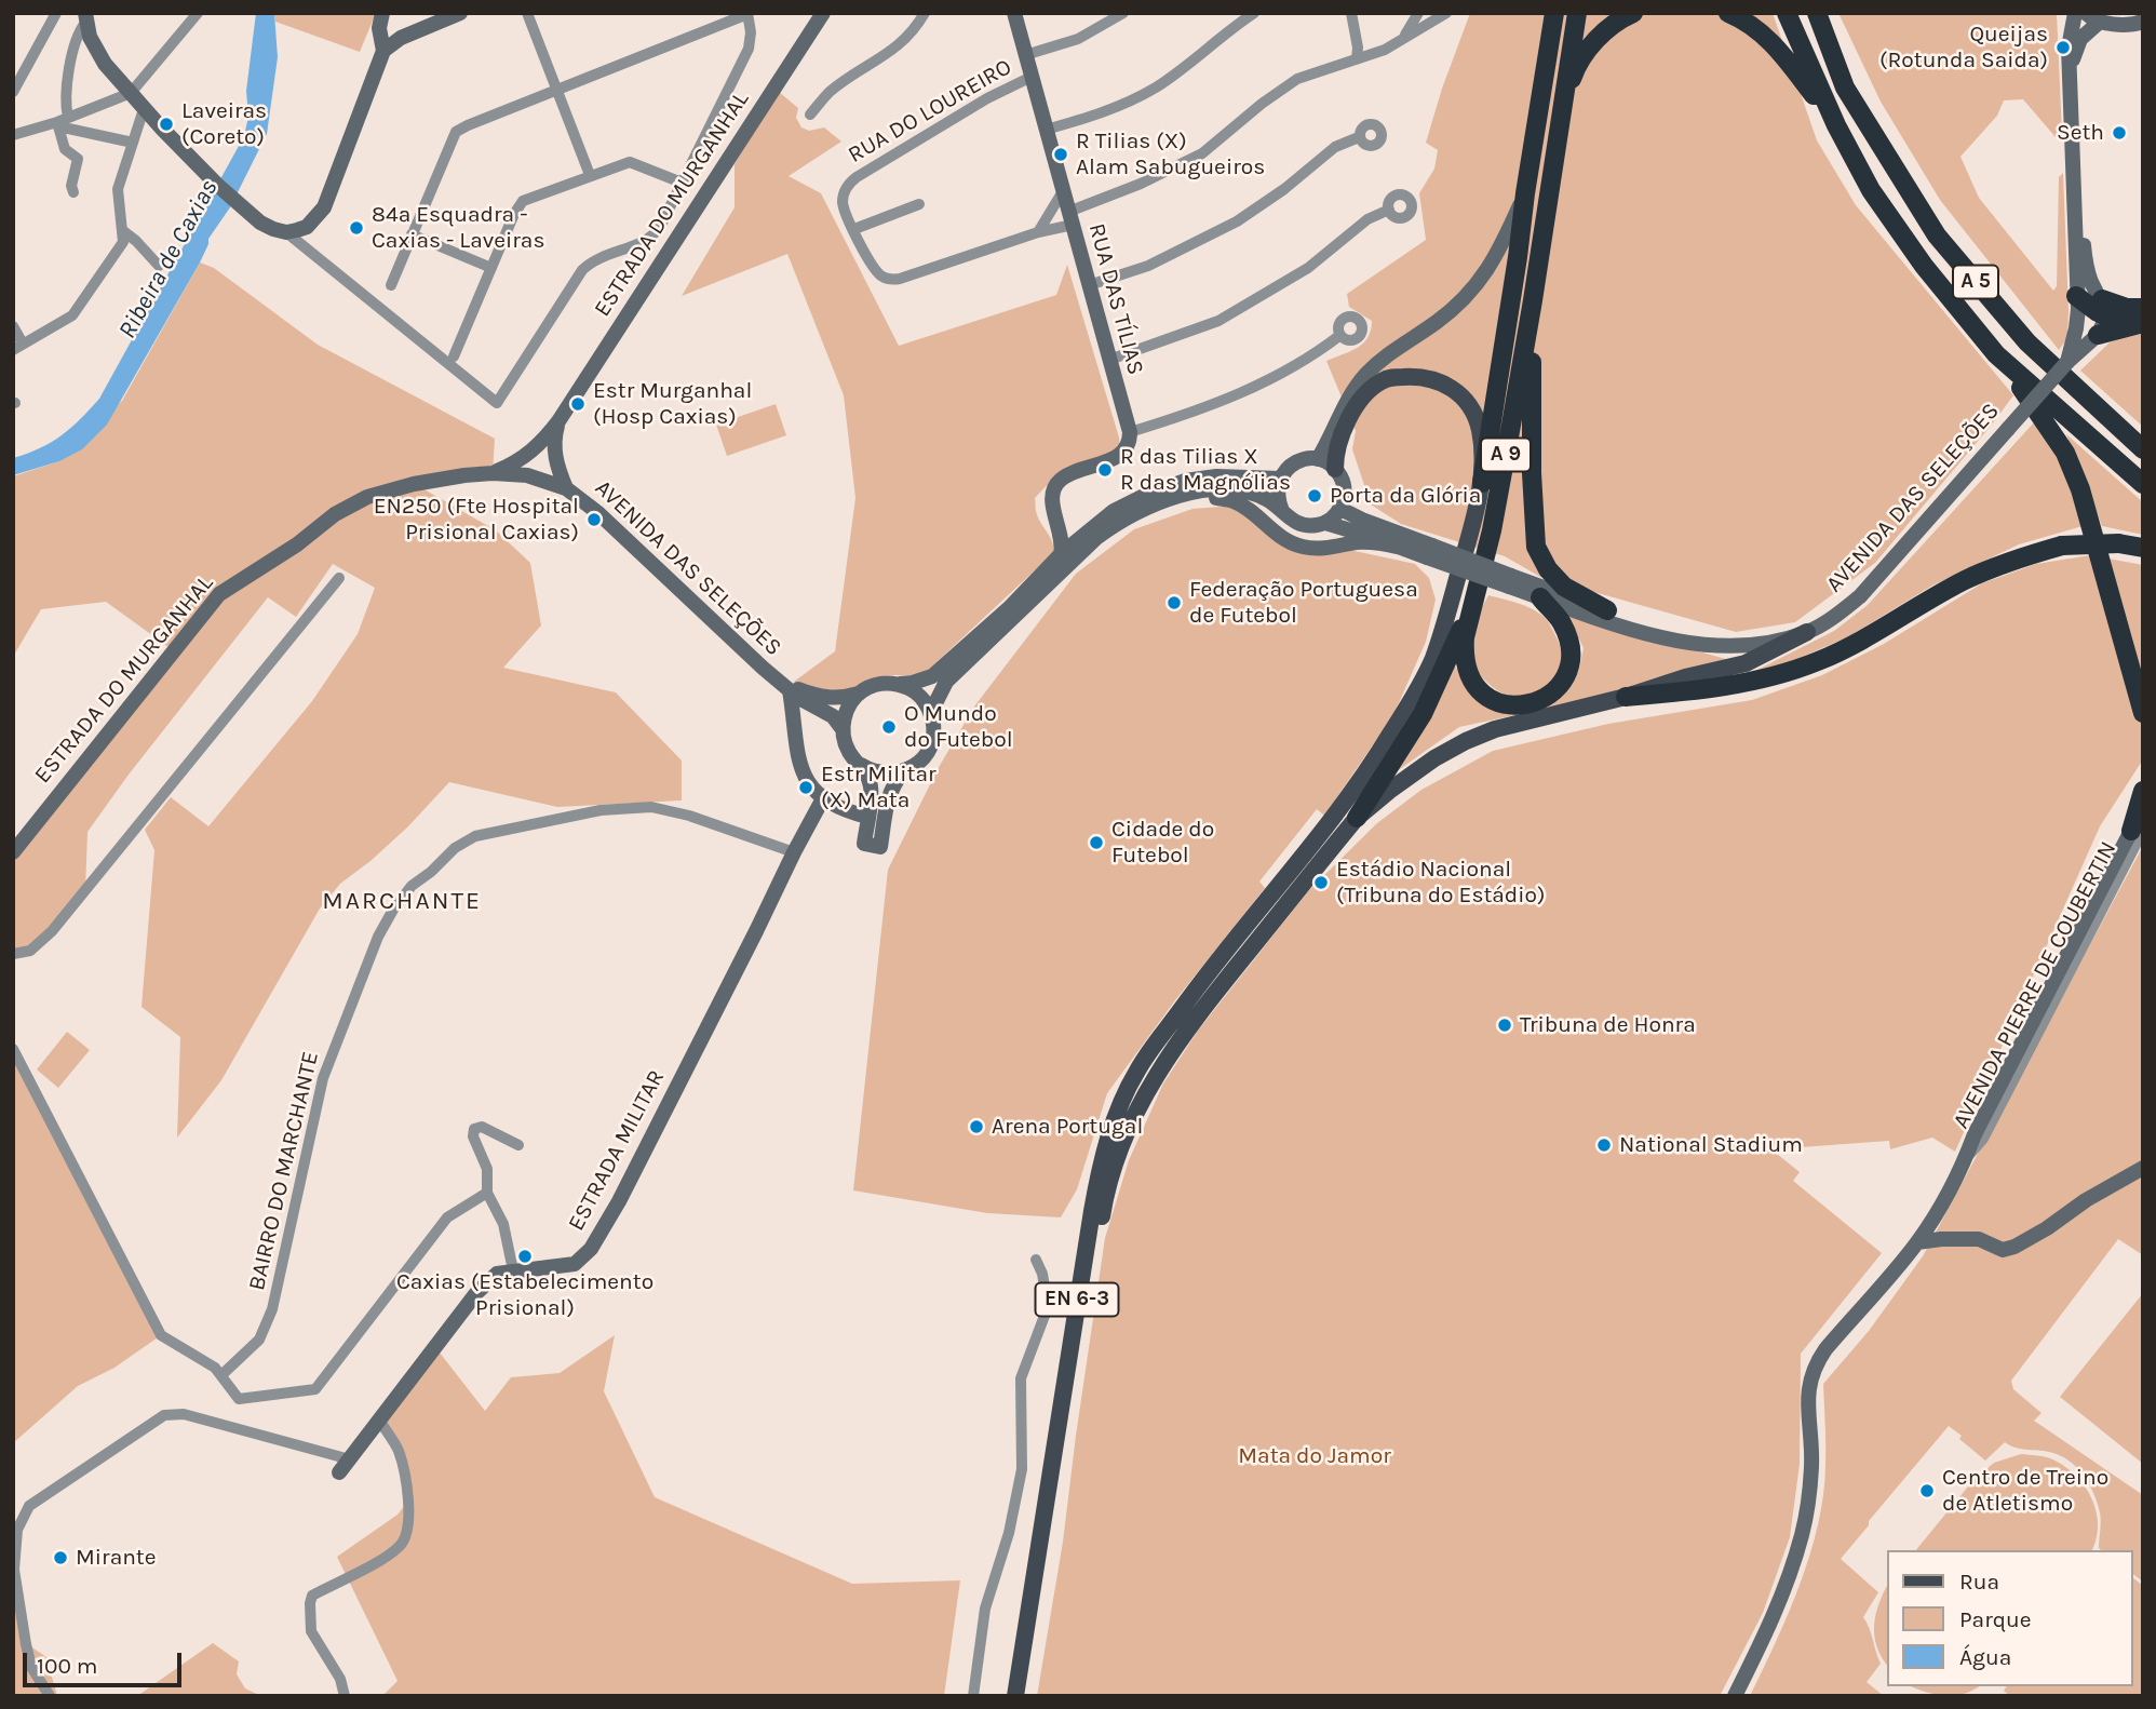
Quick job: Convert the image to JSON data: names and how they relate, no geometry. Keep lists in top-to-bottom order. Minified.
{"streets":{"highway":["A 5","A 9"],"main road":["EN 6-3"],"street":["RUA DO LOUREIRO","ESTRADA DO MURGANHAL","RUA DAS TÍLIAS","AVENIDA DAS SELEÇÕES","AVENIDA PIERRE DE COUBERTIN","ESTRADA MILITAR","BAIRRO DO MARCHANTE"]},"crossings":[["RUA DO LOUREIRO","RUA DAS TÍLIAS"],["ESTRADA DO MURGANHAL","AVENIDA DAS SELEÇÕES"],["A 9","EN 6-3"],["ESTRADA MILITAR","BAIRRO DO MARCHANTE"]],"districts":["MARCHANTE"],"water":["Ribeira de Caxias"],"parks":["Mata do Jamor"],"places":["Queijas (Rotunda Saida)","Laveiras (Coreto)","Seth","R Tilias (X) Alam Sabugueiros","84ª Esquadra - Caxias - Laveiras","Estr Murganhal (Hosp Caxias)","R das Tilias X R das Magnólias","Porta da Glória","EN250 (Fte Hospital Prisional Caxias)","Federação Portuguesa de Futebol","O Mundo do Futebol","Estr Militar (X) Mata","Cidade do Futebol","Estádio Nacional (Tribuna do Estádio)","Tribuna de Honra","Arena Portugal","National Stadium","Caxias (Estabelecimento Prisional)","Centro de Treino de Atletismo","Mirante"],"legend":["Rua","Parque","Água"],"scale_bar":"100 m"}
